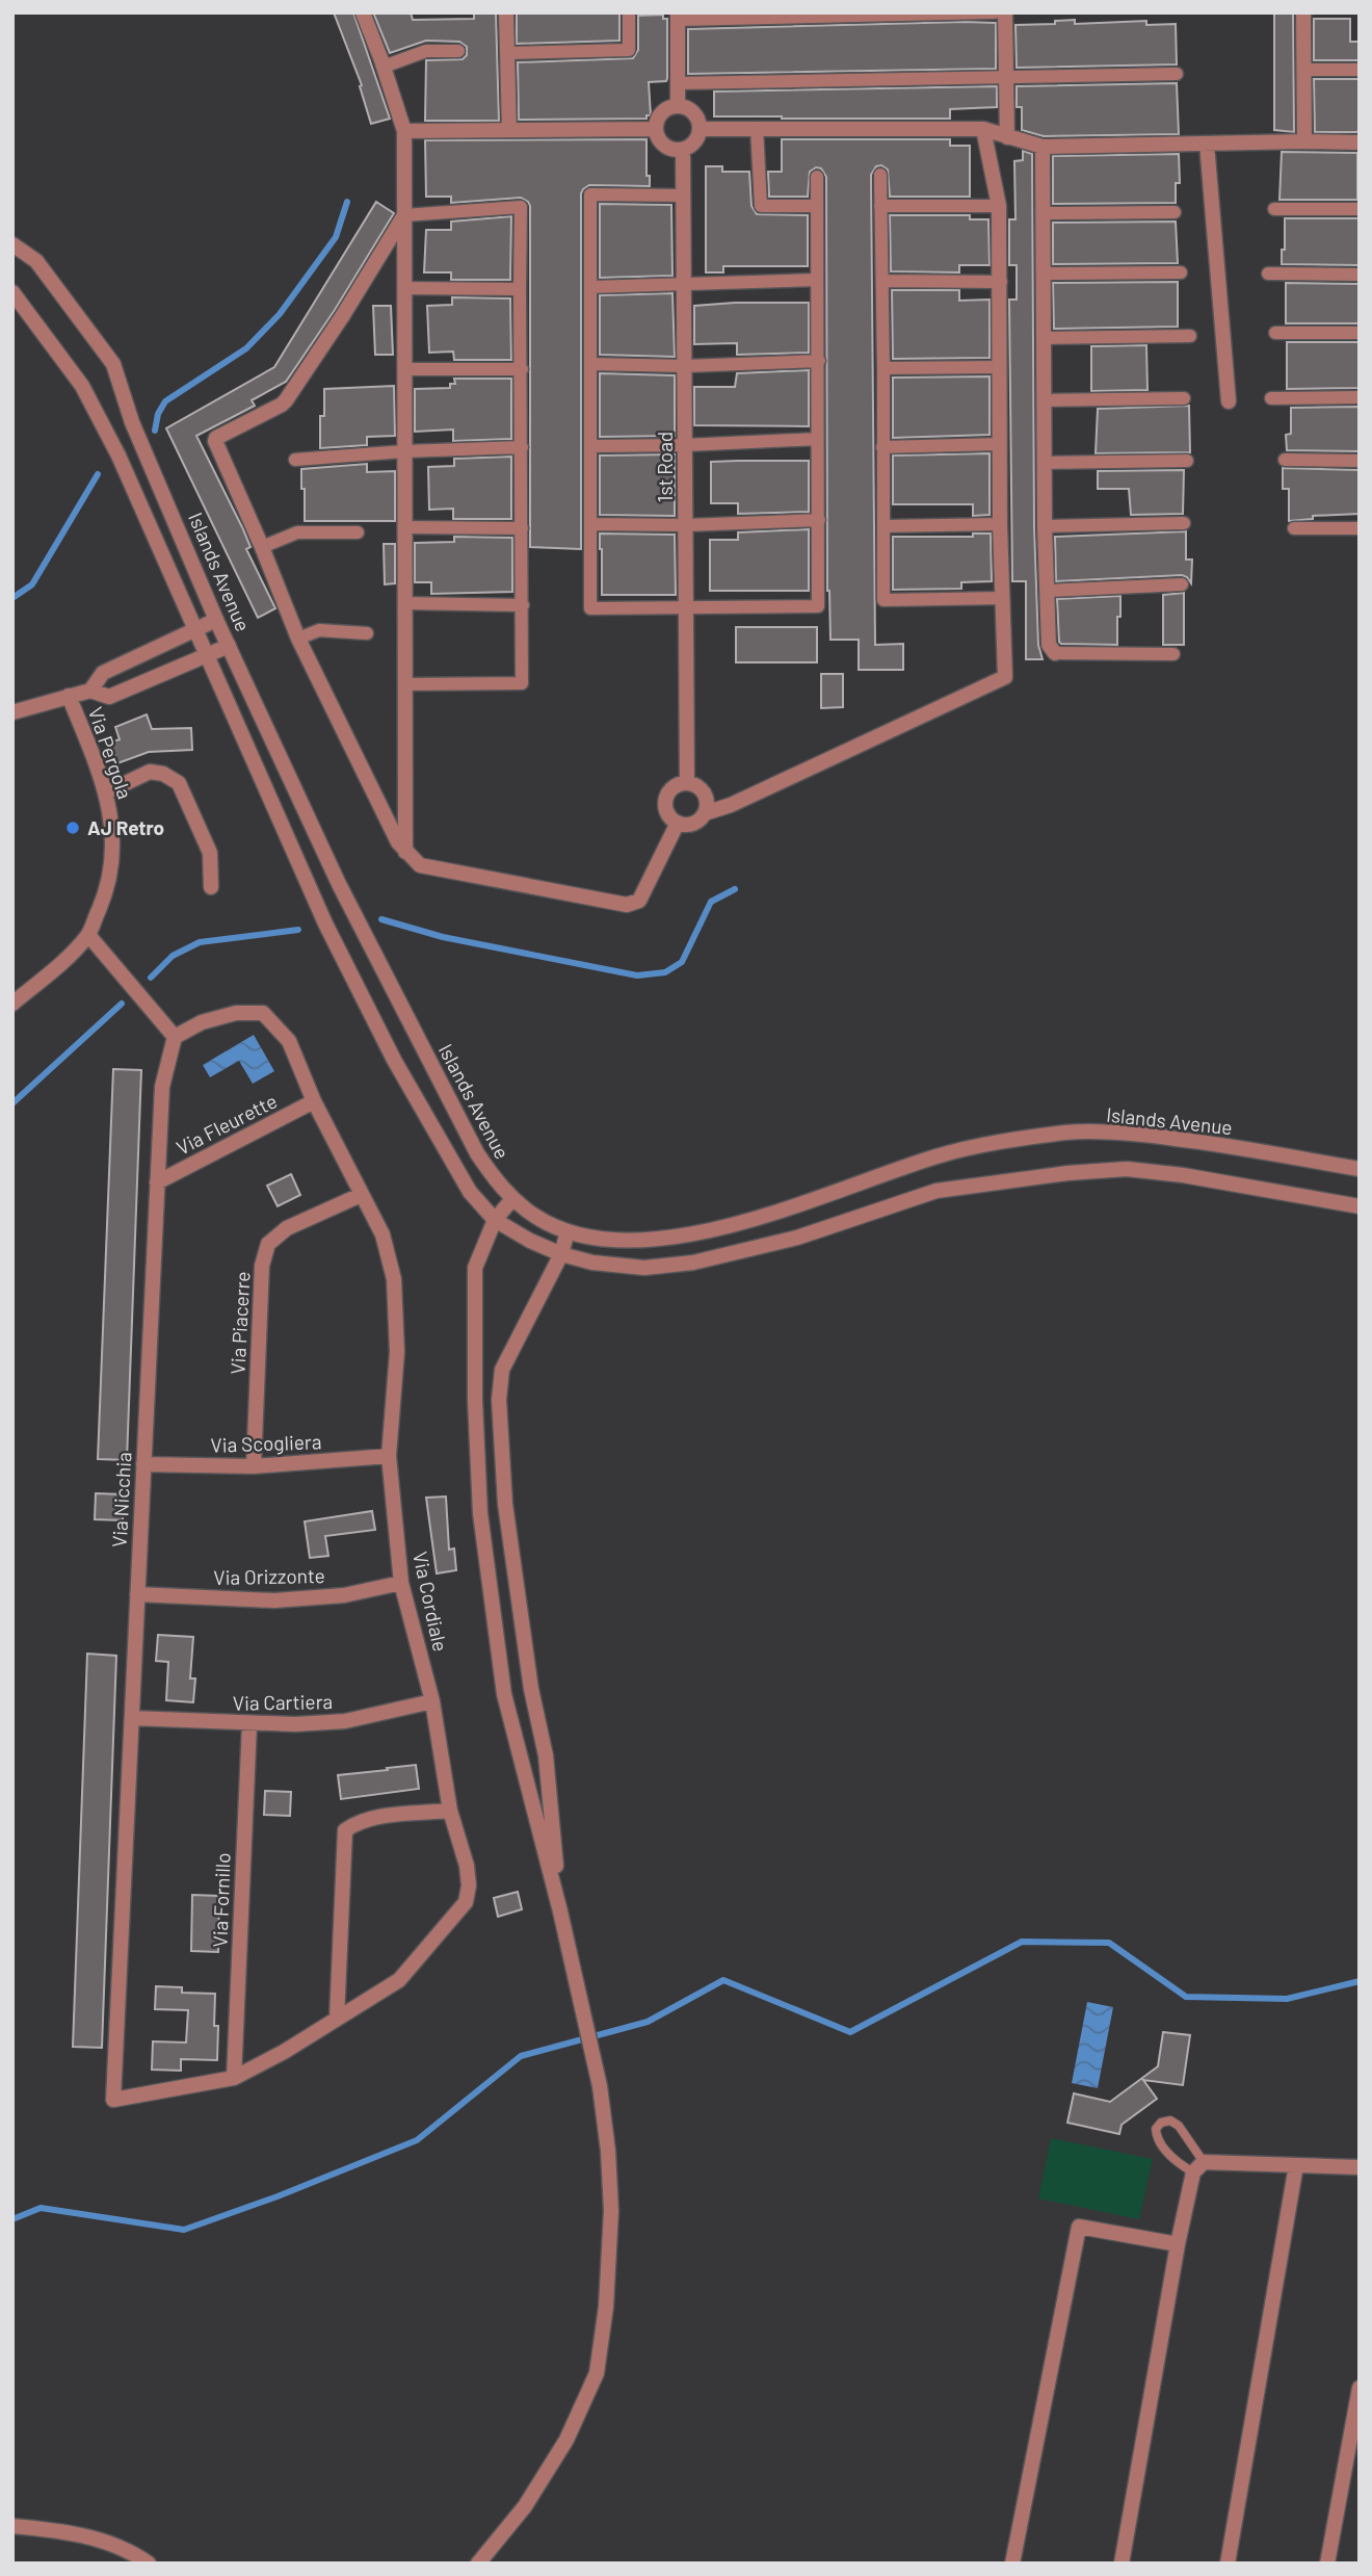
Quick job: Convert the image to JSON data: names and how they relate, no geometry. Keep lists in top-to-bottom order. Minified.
{"streets":{"street":["1st Road","Islands Avenue","Via Pergola","Via Fleurette","Via Piacerre","Via Scogliera","Via Nicchia","Via Orizzonte","Via Cordiale","Via Cartiera","Via Fornillo"]},"crossings":[["Via Fleurette","Via Nicchia"],["Via Fleurette","Via Cordiale"],["Via Piacerre","Via Scogliera"],["Via Piacerre","Via Cordiale"],["Via Scogliera","Via Nicchia"],["Via Scogliera","Via Cordiale"],["Via Nicchia","Via Orizzonte"],["Via Nicchia","Via Cordiale"],["Via Nicchia","Via Cartiera"],["Via Orizzonte","Via Cordiale"],["Via Cordiale","Via Cartiera"],["Via Cordiale","Via Fornillo"],["Via Cartiera","Via Fornillo"]],"places":["AJ Retro"]}
